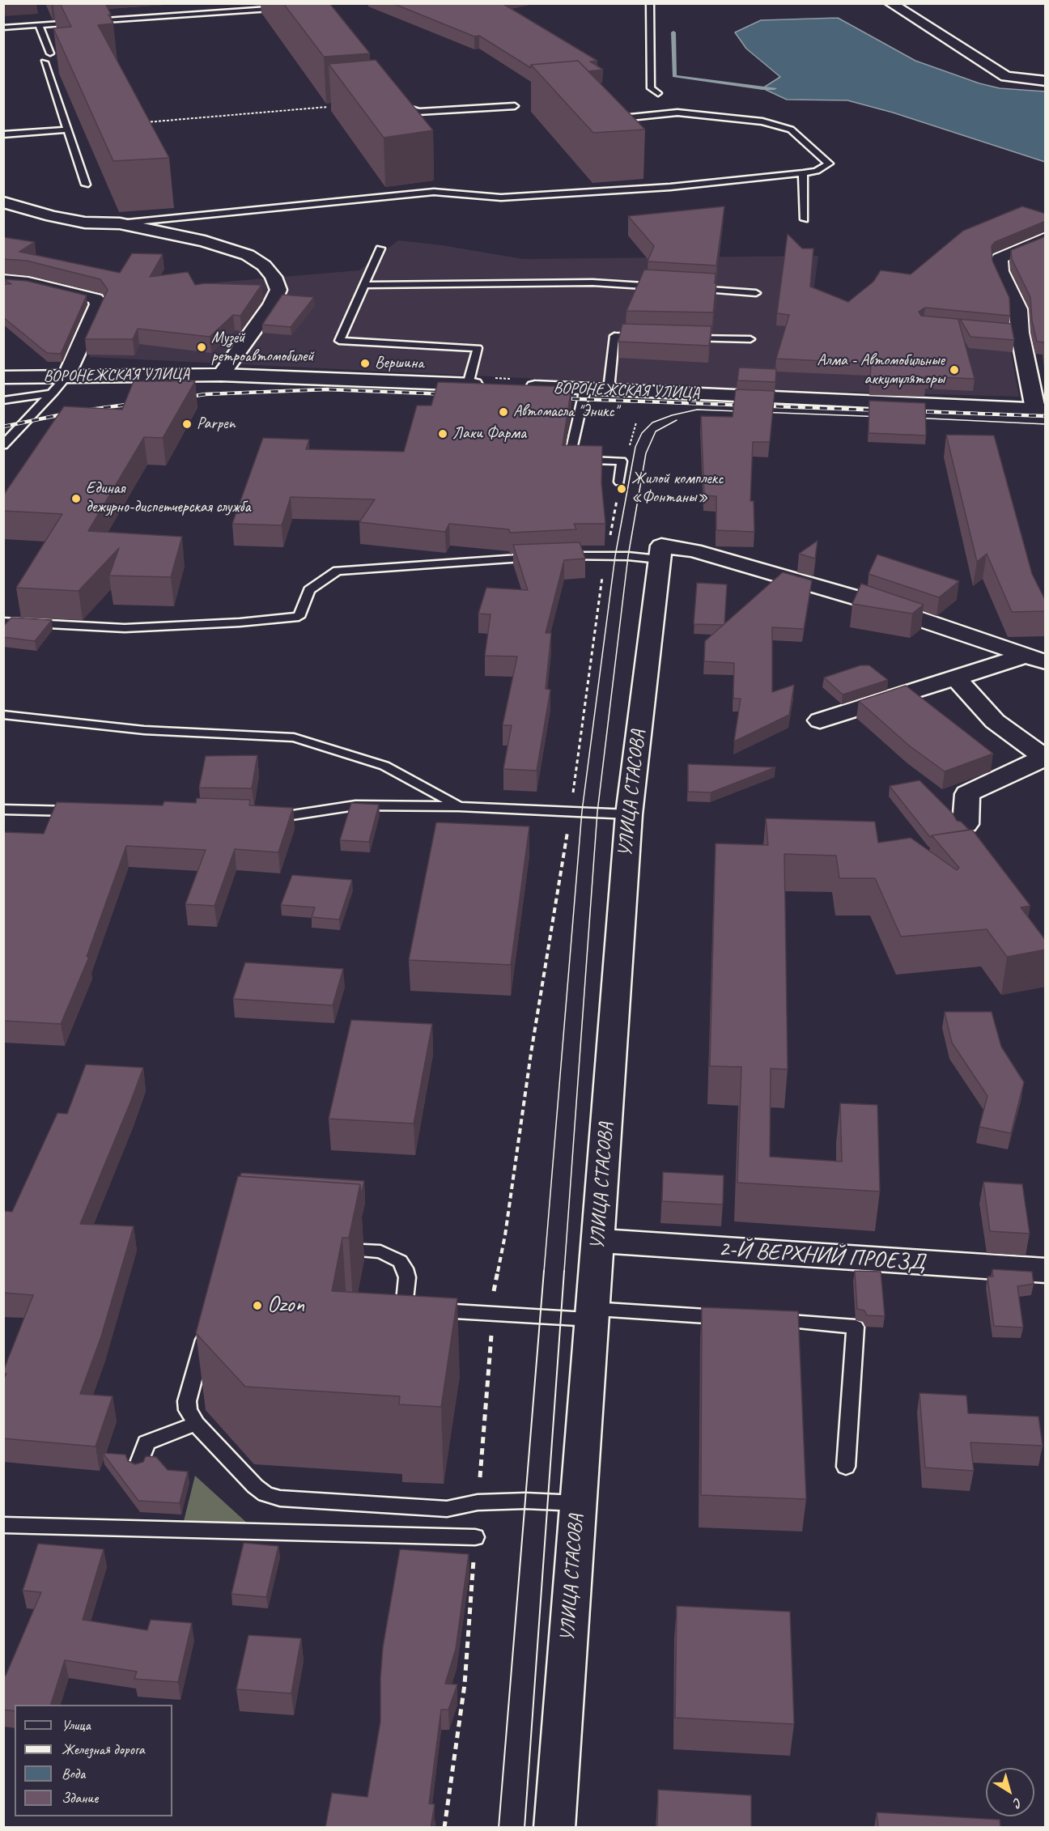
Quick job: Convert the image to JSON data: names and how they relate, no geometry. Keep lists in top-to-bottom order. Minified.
{"streets":{"street":["ВОРОНЕЖСКАЯ УЛИЦА","УЛИЦА СТАСОВА","2-Й ВЕРХНИЙ ПРОЕЗД"]},"crossings":[["УЛИЦА СТАСОВА","2-Й ВЕРХНИЙ ПРОЕЗД"]],"places":["Музей ретроавтомобилей","Вершина","Алма - Автомобильные аккумуляторы","Автомасла \"Эникс\"","Parpen","Лаки Фарма","Жилой комплекс «Фонтаны»","Единая дежурно-диспетчерская служба","Ozon"],"legend":["Улица","Железная дорога","Вода","Здание"],"north":"bottom right"}
